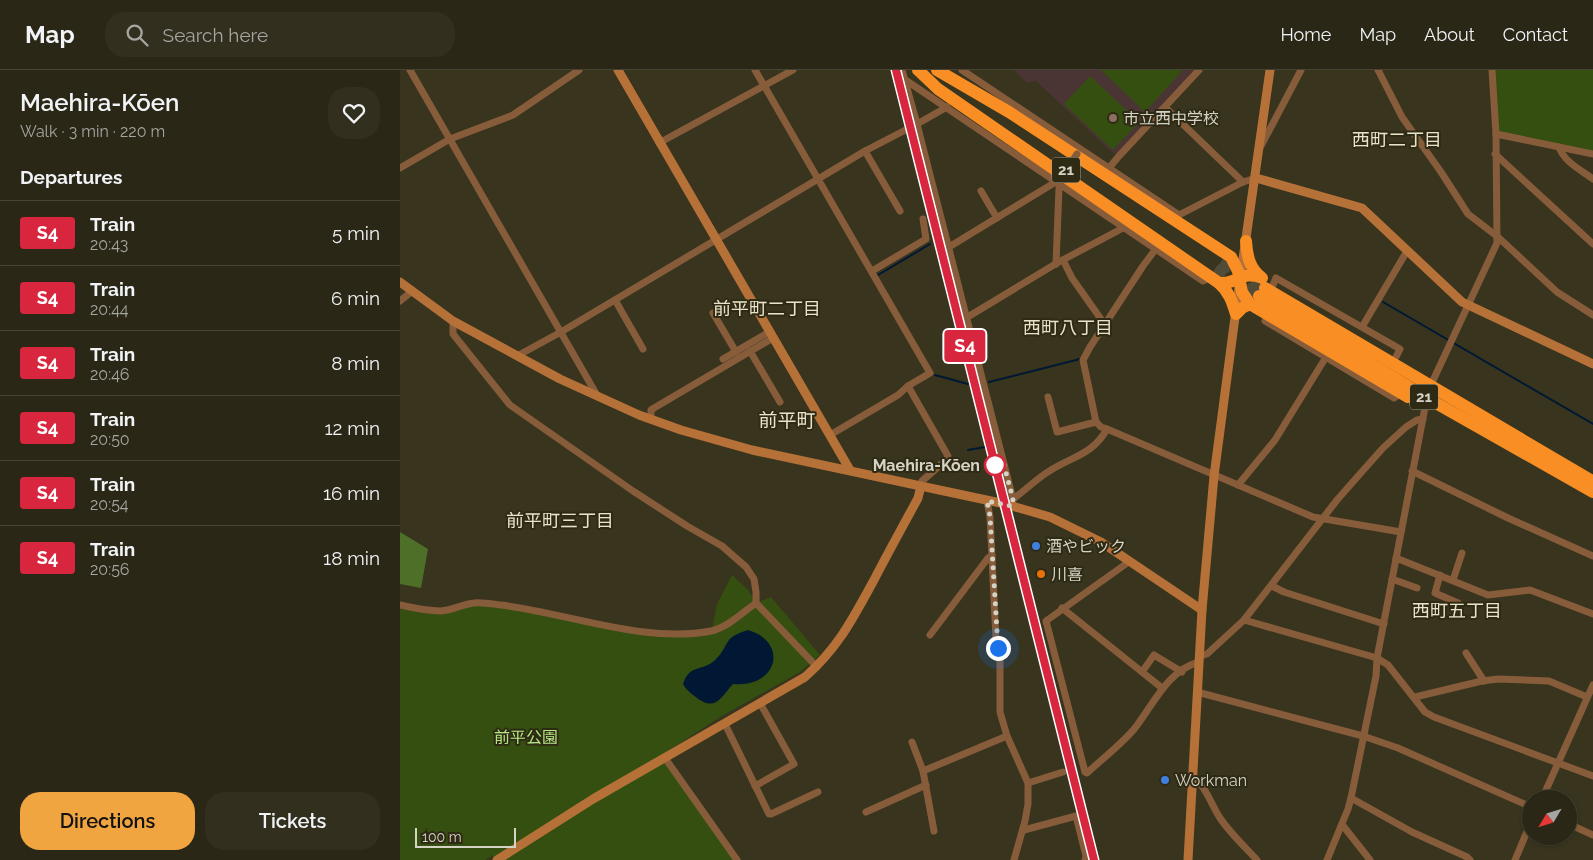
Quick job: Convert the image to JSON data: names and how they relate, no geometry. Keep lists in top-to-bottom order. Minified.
{"streets":{"highway":["21"]},"districts":["西町二丁目","前平町二丁目","西町八丁目","前平町","前平町三丁目","西町五丁目"],"parks":["前平公園"],"places":["市立西中学校","Maehira-Kōen","酒やビック","川喜","Workman"],"scale_bar":"100 m","north":"bottom left","page":{"header":"Map","search":"Search here","nav":["Home","Map","About","Contact"],"heading":[["Maehira-Kōen","Walk · 3 min · 220 m"],"Departures"],"on_map":"S4","list":[{"mark":"S4","name":"Train","note":"20:43","value":"5 min"},{"mark":"S4","name":"Train","note":"20:44","value":"6 min"},{"mark":"S4","name":"Train","note":"20:46","value":"8 min"},{"mark":"S4","name":"Train","note":"20:50","value":"12 min"},{"mark":"S4","name":"Train","note":"20:54","value":"16 min"},{"mark":"S4","name":"Train","note":"20:56","value":"18 min"}],"buttons":["Directions","Tickets"],"scale":"100 m"}}
